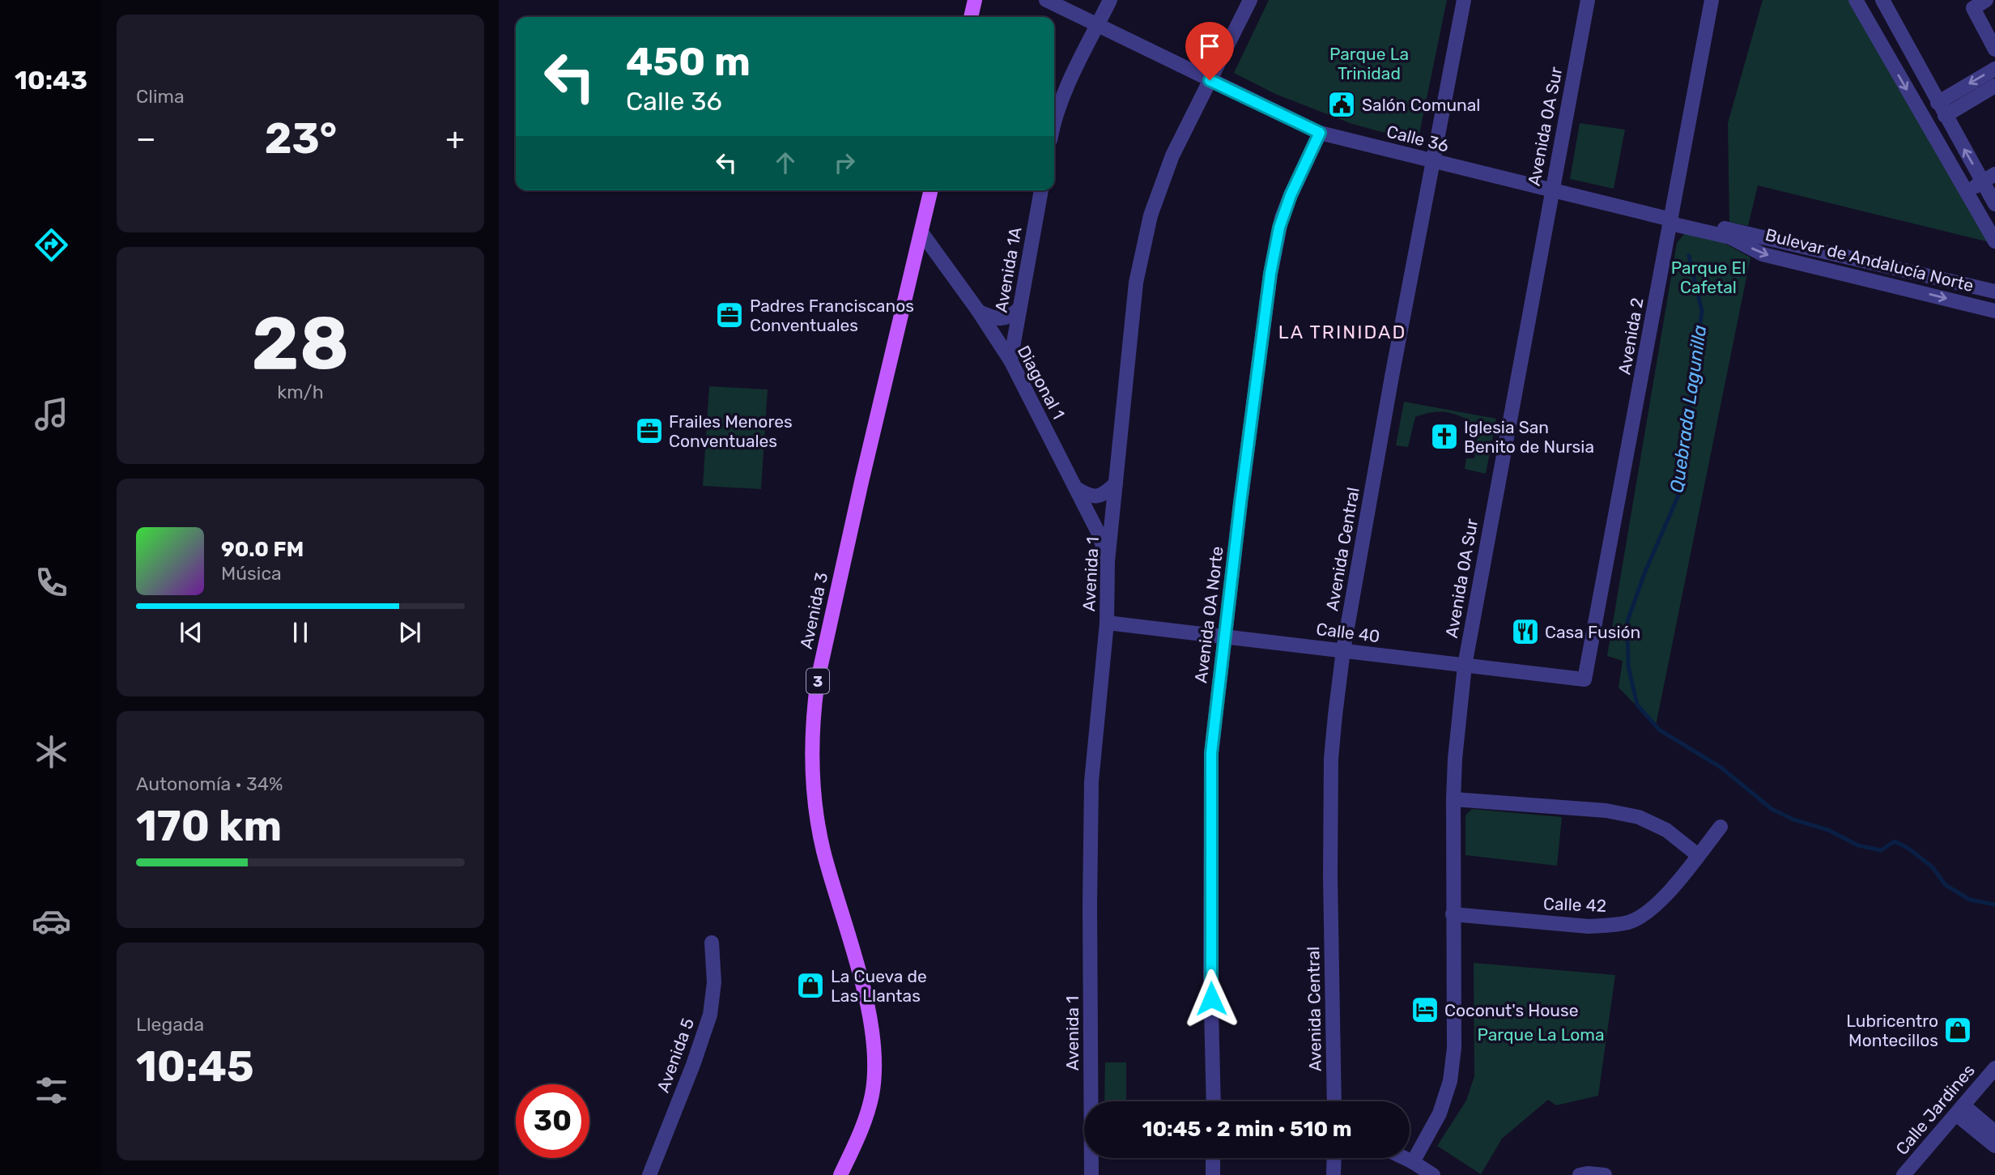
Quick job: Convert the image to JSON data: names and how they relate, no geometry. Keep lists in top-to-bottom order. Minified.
{"streets":{"main road":["Avenida 3","3"],"street":["Avenida 0A Sur","Calle 36","Bulevar de Andalucía Norte","Avenida 1A","Avenida 2","Diagonal 1","Avenida Central","Avenida 1","Avenida 0A Norte","Calle 40","Calle 42","Avenida 5","Calle Jardines"]},"crossings":[["Avenida 0A Sur","Calle 36"],["Avenida 0A Sur","Calle 40"],["Avenida 0A Sur","Calle 42"],["Calle 36","Bulevar de Andalucía Norte"],["Calle 36","Avenida 2"],["Calle 36","Avenida Central"],["Calle 36","Avenida 1"],["Calle 36","Avenida 0A Norte"],["Bulevar de Andalucía Norte","Avenida 2"],["Avenida 1A","Diagonal 1"],["Avenida 2","Calle 40"],["Diagonal 1","Avenida 1"],["Diagonal 1","Avenida 3"],["Avenida Central","Calle 40"],["Avenida 1","Calle 40"],["Avenida 0A Norte","Calle 40"]],"districts":["LA TRINIDAD"],"water":["Quebrada Lagunilla"],"parks":["Parque La Trinidad","Parque El Cafetal","Parque La Loma"],"places":{"public building":["Salón Comunal"],"office":["Padres Franciscanos Conventuales","Frailes Menores Conventuales"],"church":["Iglesia San Benito de Nursia"],"restaurant":["Casa Fusión"],"shop":["La Cueva de Las Llantas","Lubricentro Montecillos"],"hotel":["Coconut's House"]},"page":{"tabs":"10:43","tile":["Clima",["28","km/h"],["Autonomía · 34%","170 km"],["Llegada","10:45"]],"turn":["450 m","Calle 36"],"heat":["−","23°","+"],"song":["90.0 FM","Música"],"limit":"30","trip":"10:45 · 2 min · 510 m"}}
